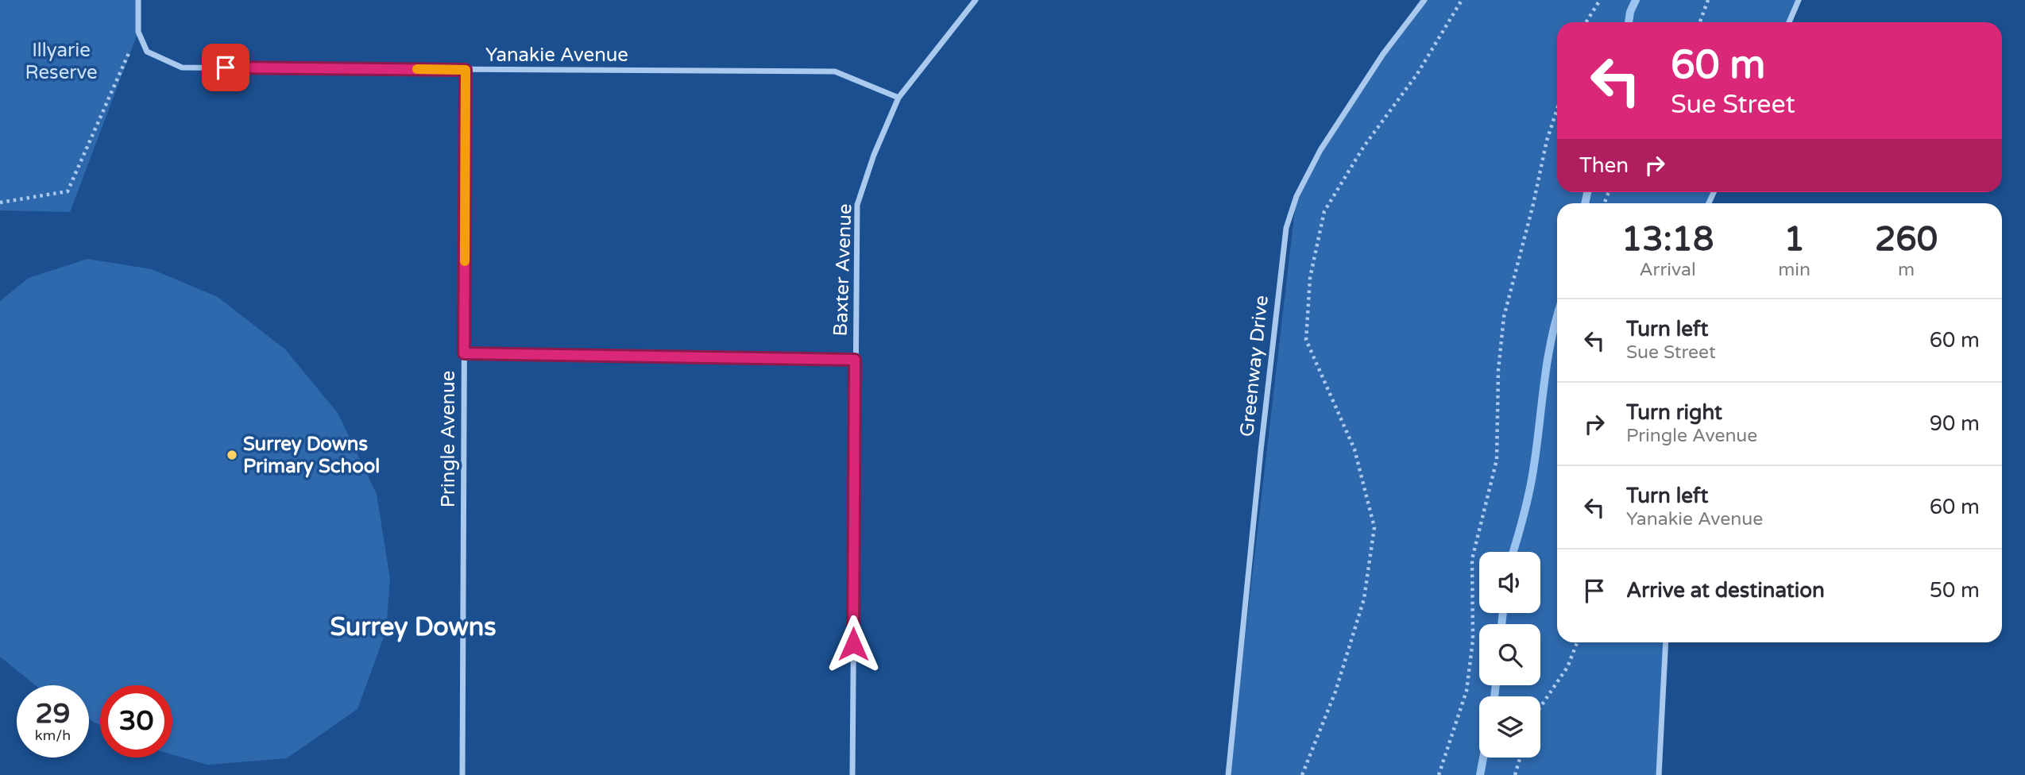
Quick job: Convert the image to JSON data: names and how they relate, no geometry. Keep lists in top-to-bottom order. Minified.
{"streets":{"street":["Yanakie Avenue","Baxter Avenue","Greenway Drive","Pringle Avenue"]},"crossings":[["Yanakie Avenue","Baxter Avenue"],["Yanakie Avenue","Pringle Avenue"]],"districts":["Surrey Downs"],"parks":["Illyarie Reserve"],"places":["Surrey Downs Primary School"],"page":{"turn":["60 m","Sue Street"],"then":"Then","eta":["13:18","Arrival","1","min","260","m"],"list":[{"name":"Turn left","note":"Sue Street","value":"60 m"},{"name":"Turn right","note":"Pringle Avenue","value":"90 m"},{"name":"Turn left","note":"Yanakie Avenue","value":"60 m"},{"name":"Arrive at destination","value":"50 m"}],"speed":"29 km/h","limit":"30"}}
